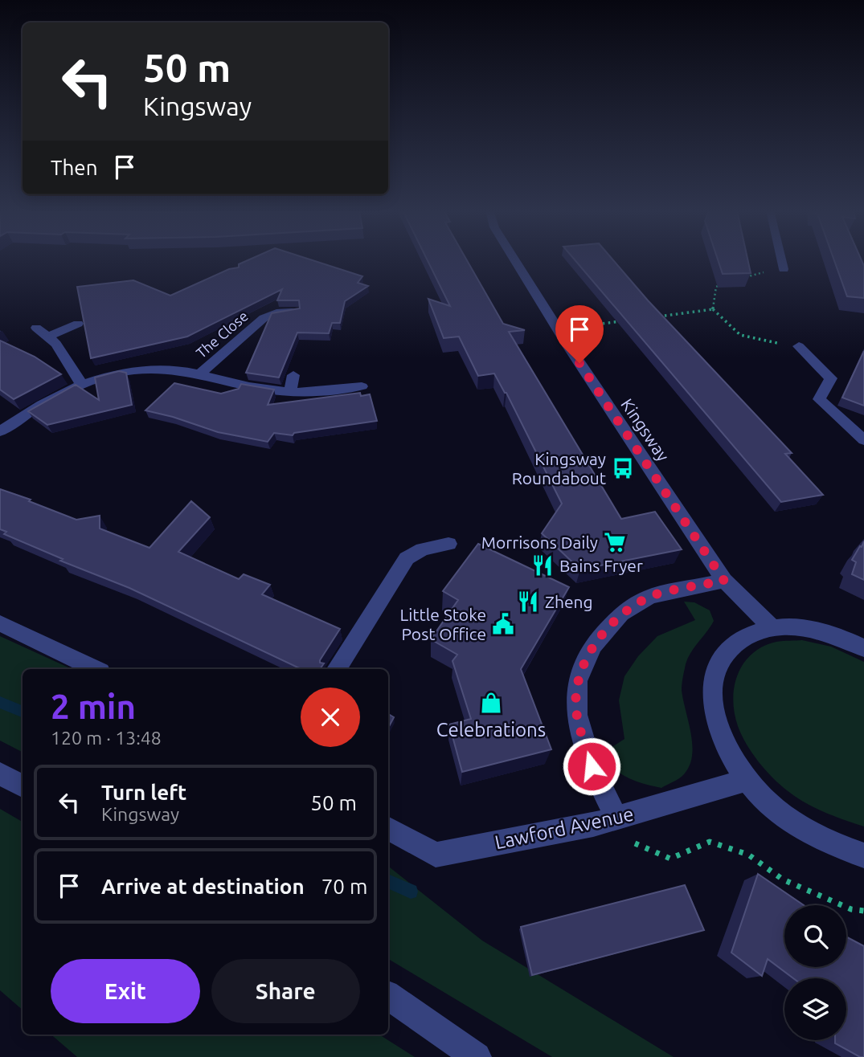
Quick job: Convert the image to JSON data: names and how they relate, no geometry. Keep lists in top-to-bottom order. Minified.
{"streets":{"street":["The Close","Kingsway","Lawford Avenue"]},"places":{"bus stop":["Kingsway Roundabout"],"supermarket":["Morrisons Daily"],"restaurant":["Bains Fryer","Zheng"],"public building":["Little Stoke Post Office"],"shop":["Celebrations"]},"page":{"turn":["50 m","Kingsway"],"then":"Then","heading":["2 min","120 m · 13:48"],"list":[{"name":"Turn left","note":"Kingsway","value":"50 m"},{"name":"Arrive at destination","value":"70 m"}],"buttons":["Exit","Share"]}}
